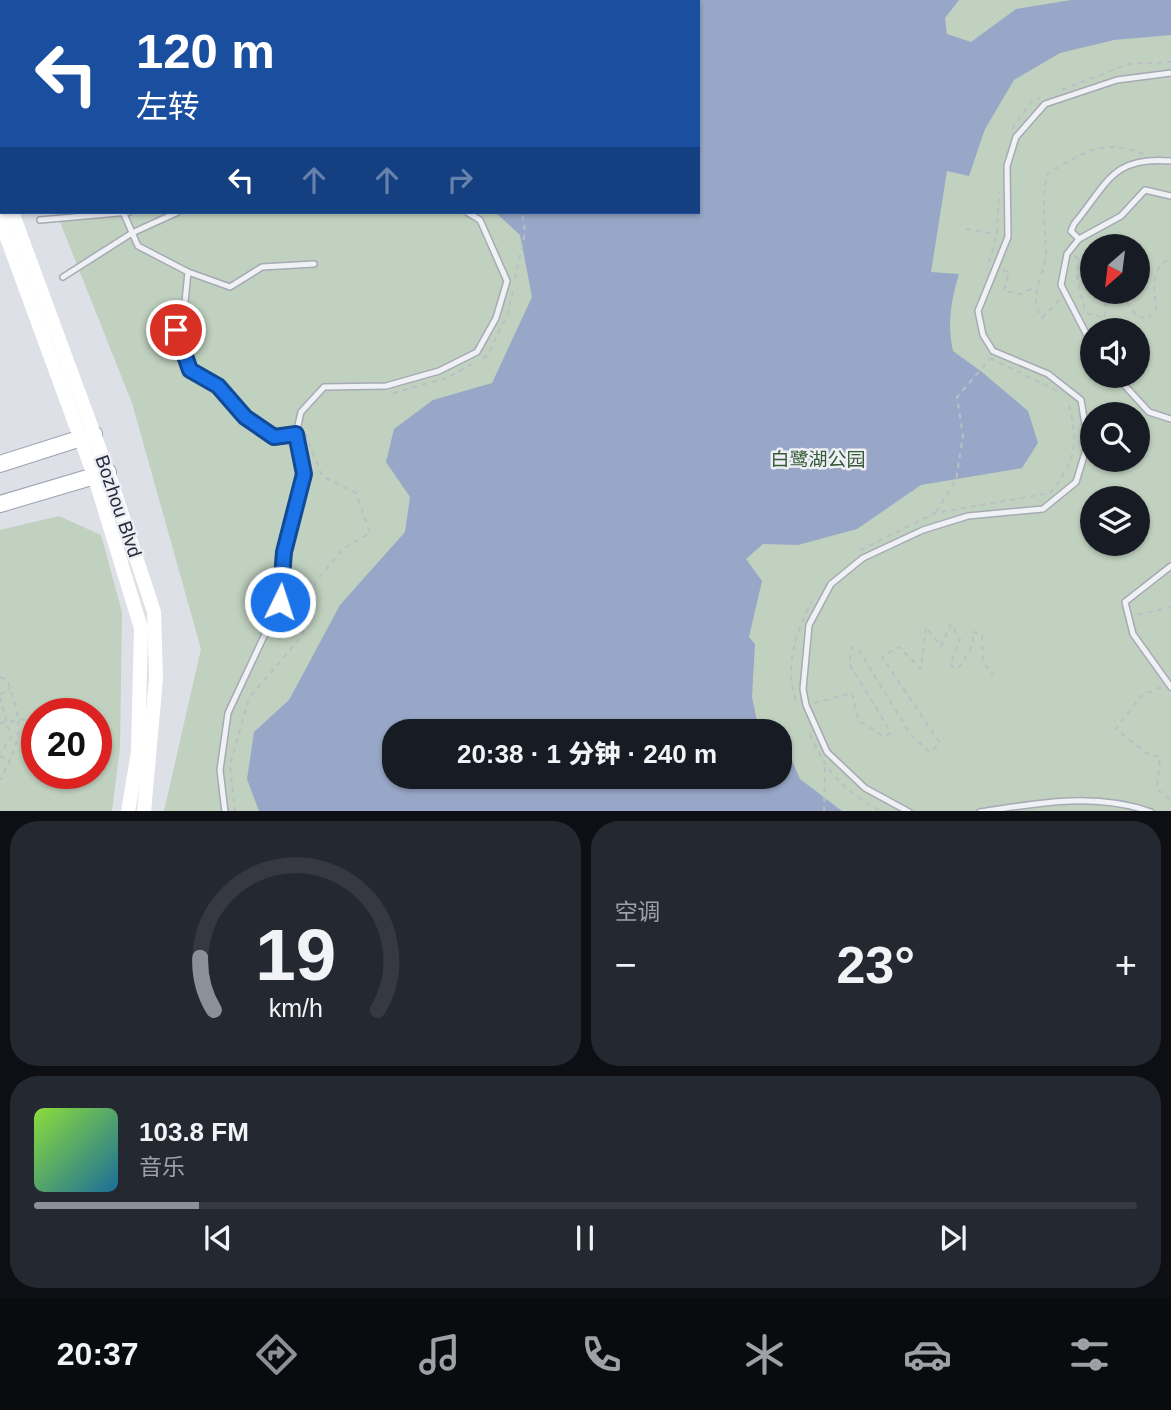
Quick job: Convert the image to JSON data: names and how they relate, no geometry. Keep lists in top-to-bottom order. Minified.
{"streets":{"main road":["Bozhou Blvd"]},"parks":["白鹭湖公园"],"north":"bottom left","page":{"turn":["120 m","左转"],"limit":"20","trip":"20:38 · 1 分钟 · 240 m","tile":"空调","heat":["−","23°","+"],"song":["103.8 FM","音乐"],"tabs":"20:37","gauge":["19","km/h"]}}
